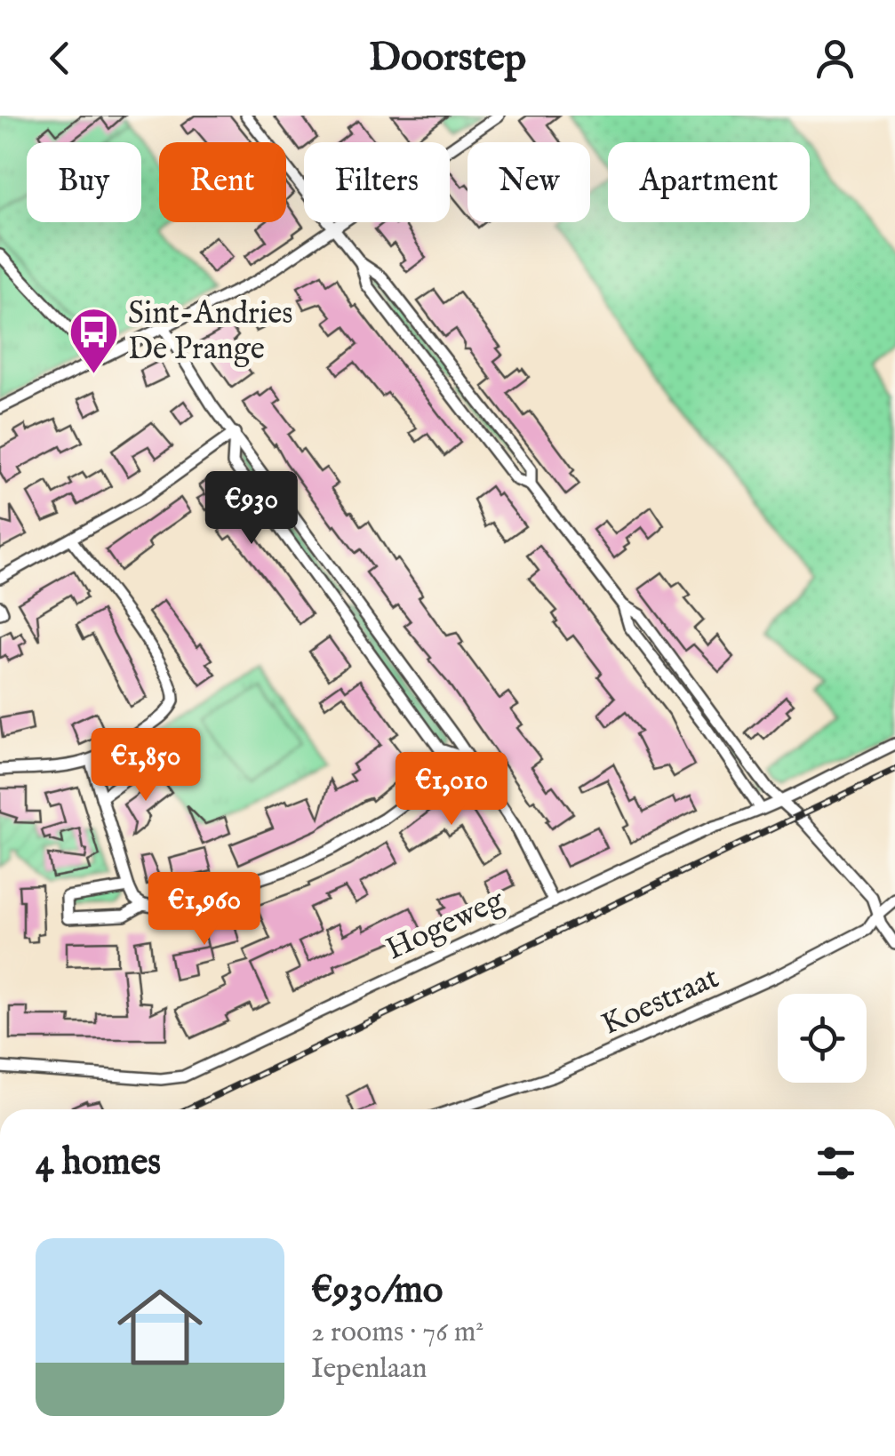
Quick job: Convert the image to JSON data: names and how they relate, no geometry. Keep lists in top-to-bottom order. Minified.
{"streets":{"street":["Hogeweg","Koestraat"]},"places":{"bus stop":["Sint-Andries De Prange"]},"page":{"header":"Doorstep","chip":["Buy","Rent","Filters","New","Apartment"],"price":["€930","€1,850","€1,010","€1,960"],"heading":"4 homes","list":[{"name":"€930/mo","note":"2 rooms · 76 m² · Iepenlaan"}]}}
